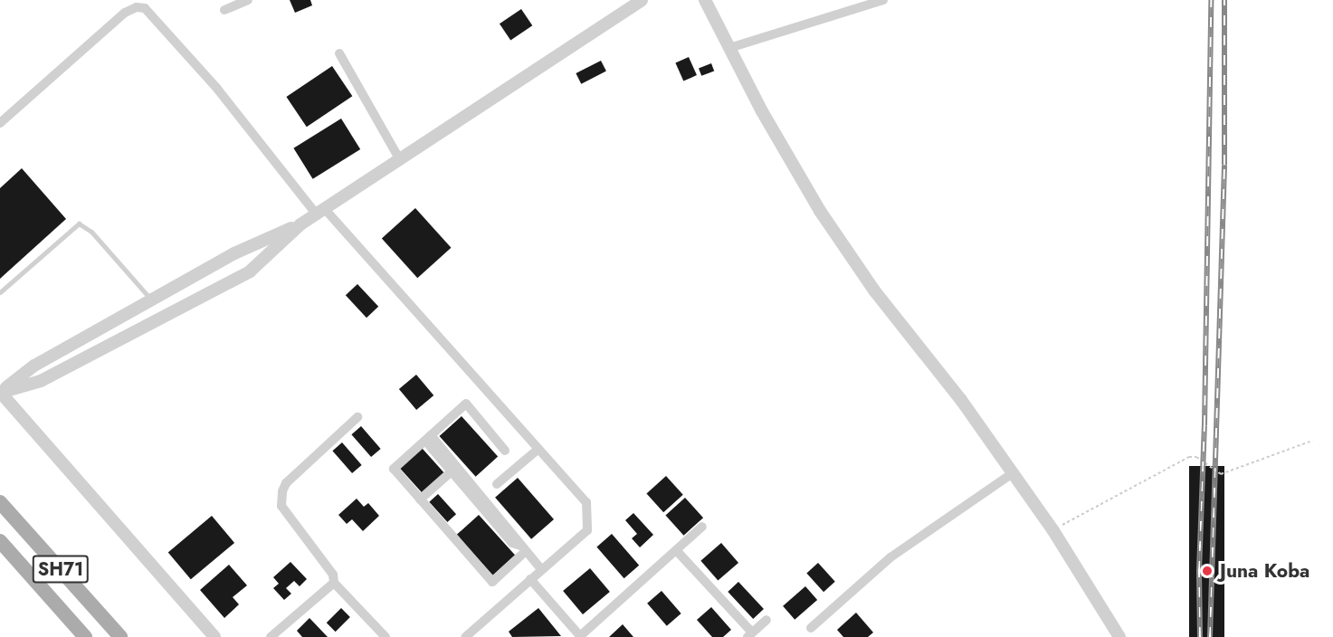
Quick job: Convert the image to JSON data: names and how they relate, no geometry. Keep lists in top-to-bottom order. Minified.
{"streets":{"main road":["SH71"]},"places":["Juna Koba"]}
